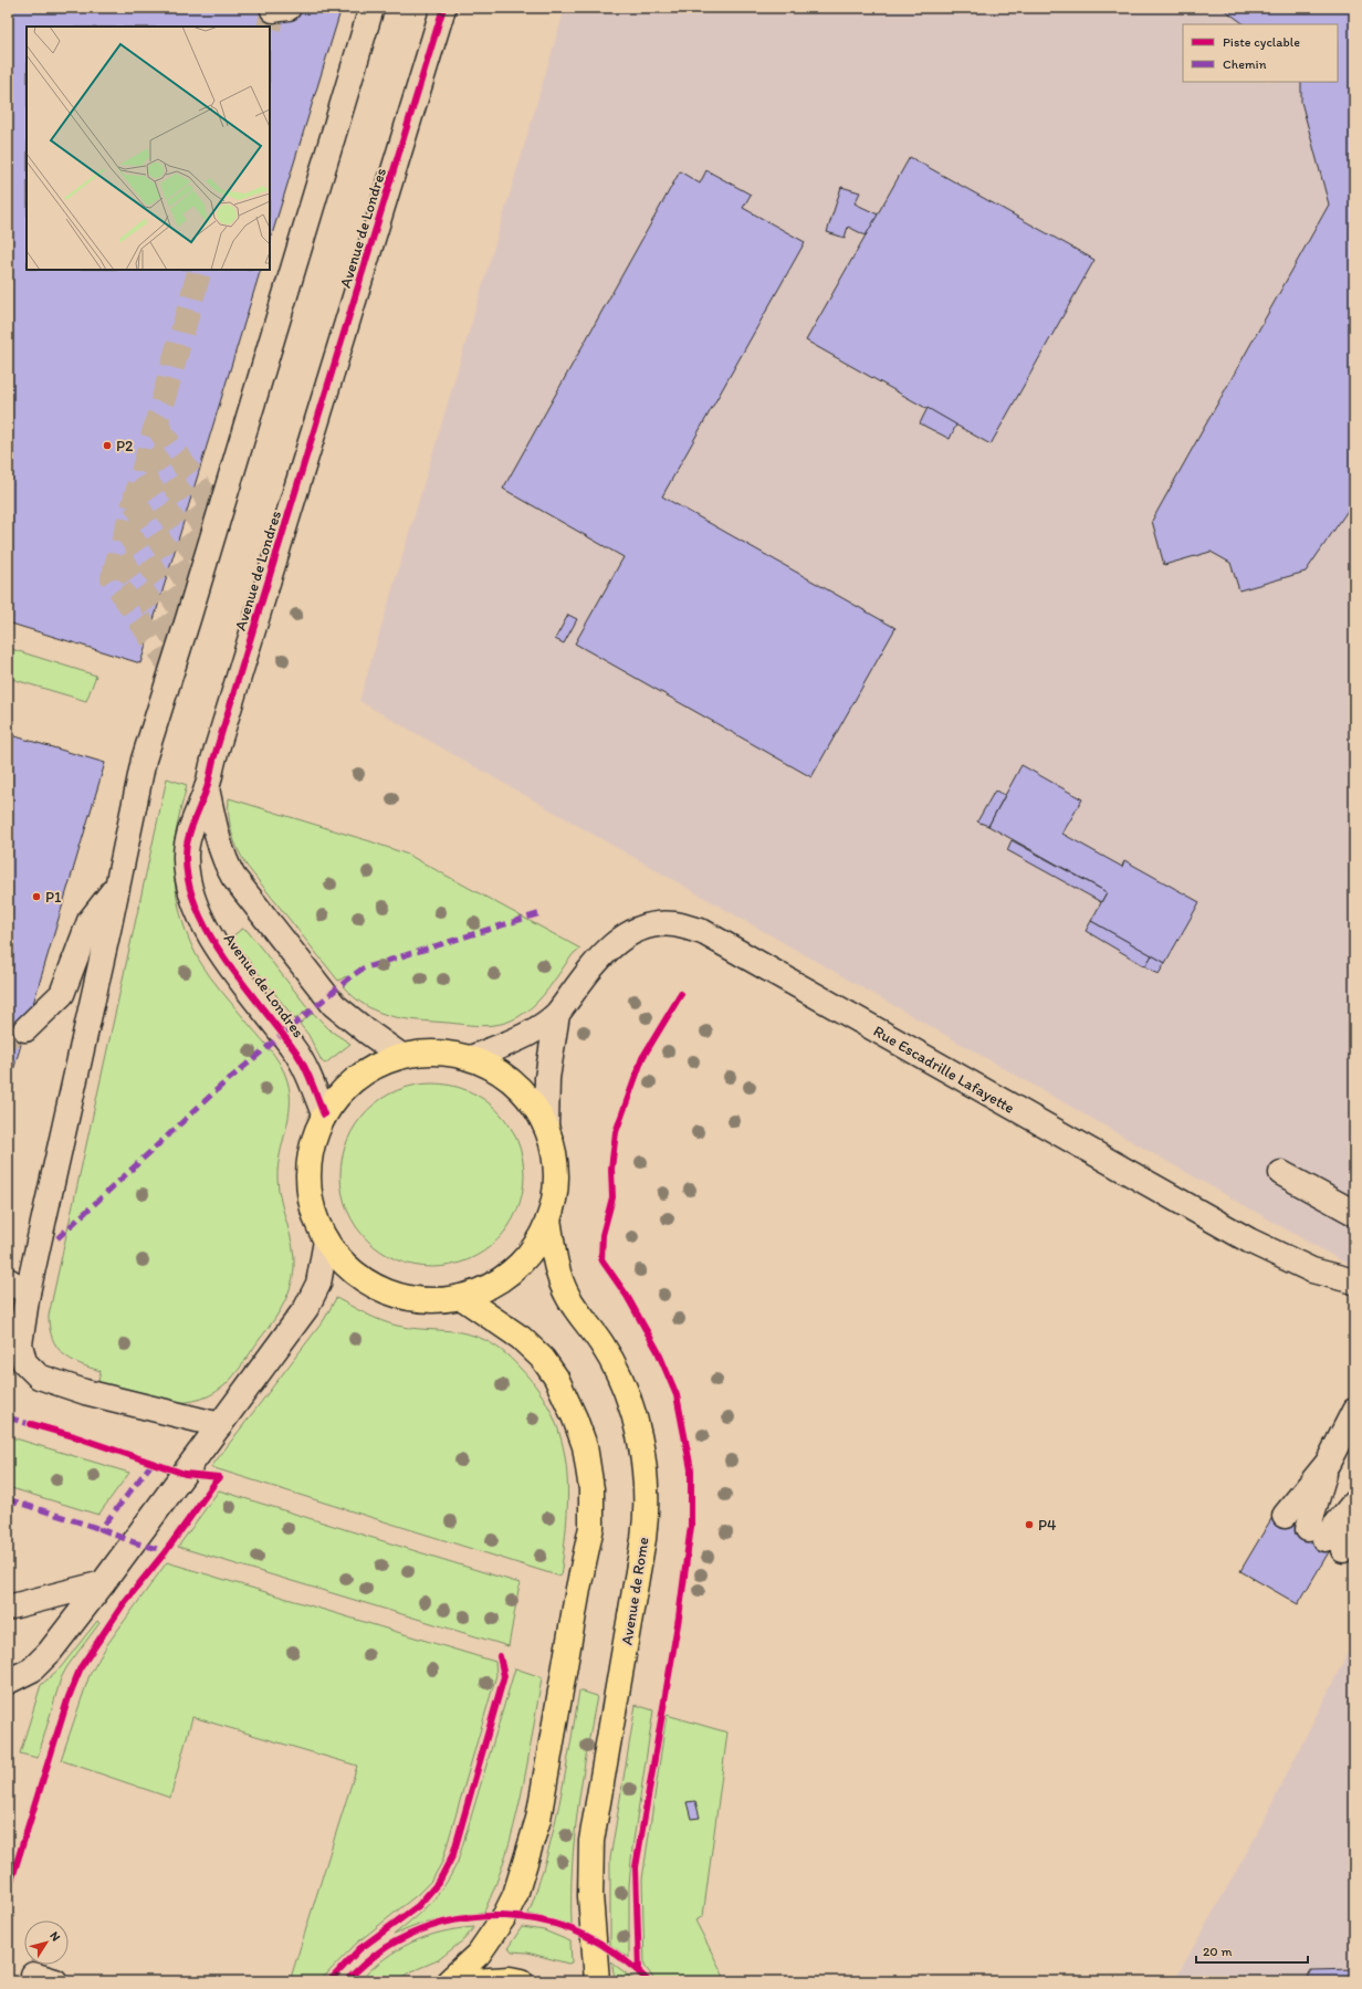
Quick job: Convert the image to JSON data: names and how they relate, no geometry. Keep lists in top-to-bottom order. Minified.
{"streets":{"main road":["Avenue de Rome"],"street":["Avenue de Londres","Rue Escadrille Lafayette"]},"places":["P2","P1","P4"],"legend":["Piste cyclable","Chemin"],"scale_bar":"20 m","north":"top right"}
